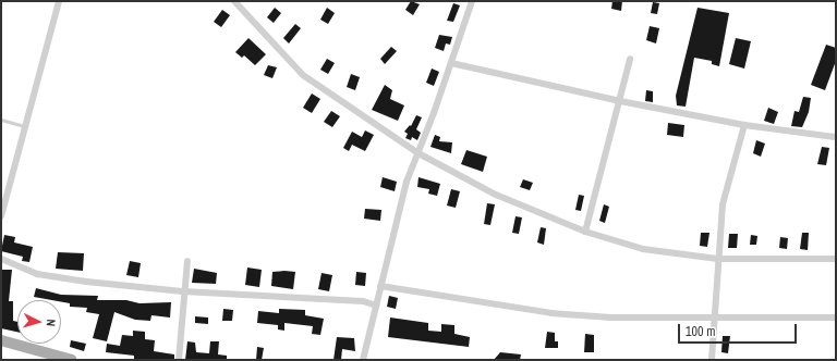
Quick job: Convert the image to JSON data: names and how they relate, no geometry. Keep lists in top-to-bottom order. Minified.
{"scale_bar":"100 m","north":"right"}
